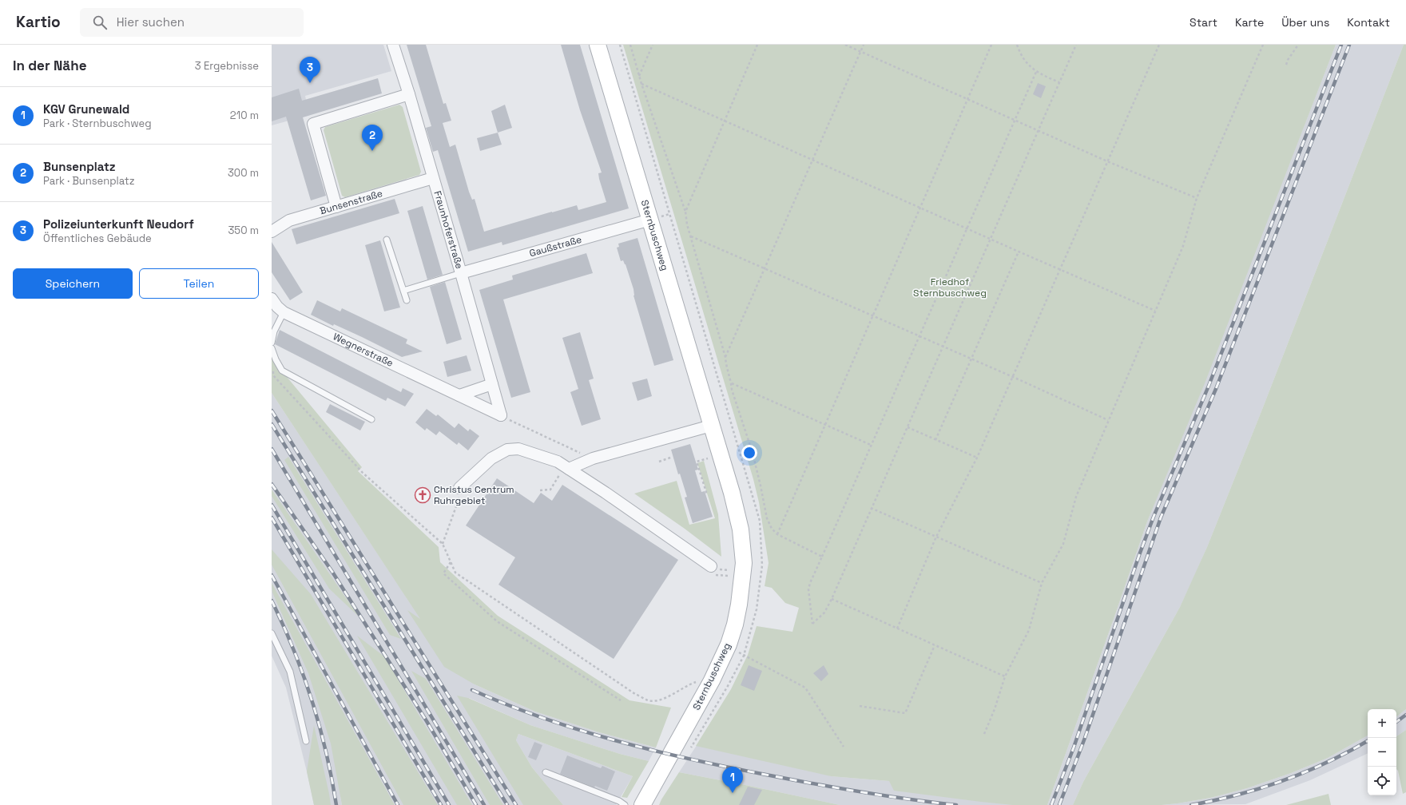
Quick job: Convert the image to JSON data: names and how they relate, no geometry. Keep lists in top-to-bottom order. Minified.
{"streets":{"main road":["Sternbuschweg"],"street":["Bunsenstraße","Fraunhoferstraße","Gaußstraße","Wegnerstraße"]},"crossings":[["Bunsenstraße","Fraunhoferstraße"],["Fraunhoferstraße","Gaußstraße"],["Fraunhoferstraße","Wegnerstraße"],["Sternbuschweg","Gaußstraße"]],"parks":["Friedhof Sternbuschweg"],"places":{"church":["Christus Centrum Ruhrgebiet"]},"page":{"header":"Kartio","search":"Hier suchen","nav":["Start","Karte","Über uns","Kontakt"],"heading":["In der Nähe","3 Ergebnisse"],"pins":["3","2","1"],"list":[{"mark":"1","name":"KGV Grunewald","note":"Park · Sternbuschweg","value":"210 m"},{"mark":"2","name":"Bunsenplatz","note":"Park · Bunsenplatz","value":"300 m"},{"mark":"3","name":"Polizeiunterkunft Neudorf","note":"Öffentliches Gebäude","value":"350 m"}],"buttons":["Speichern","Teilen"],"map_buttons":["+","−"]}}
